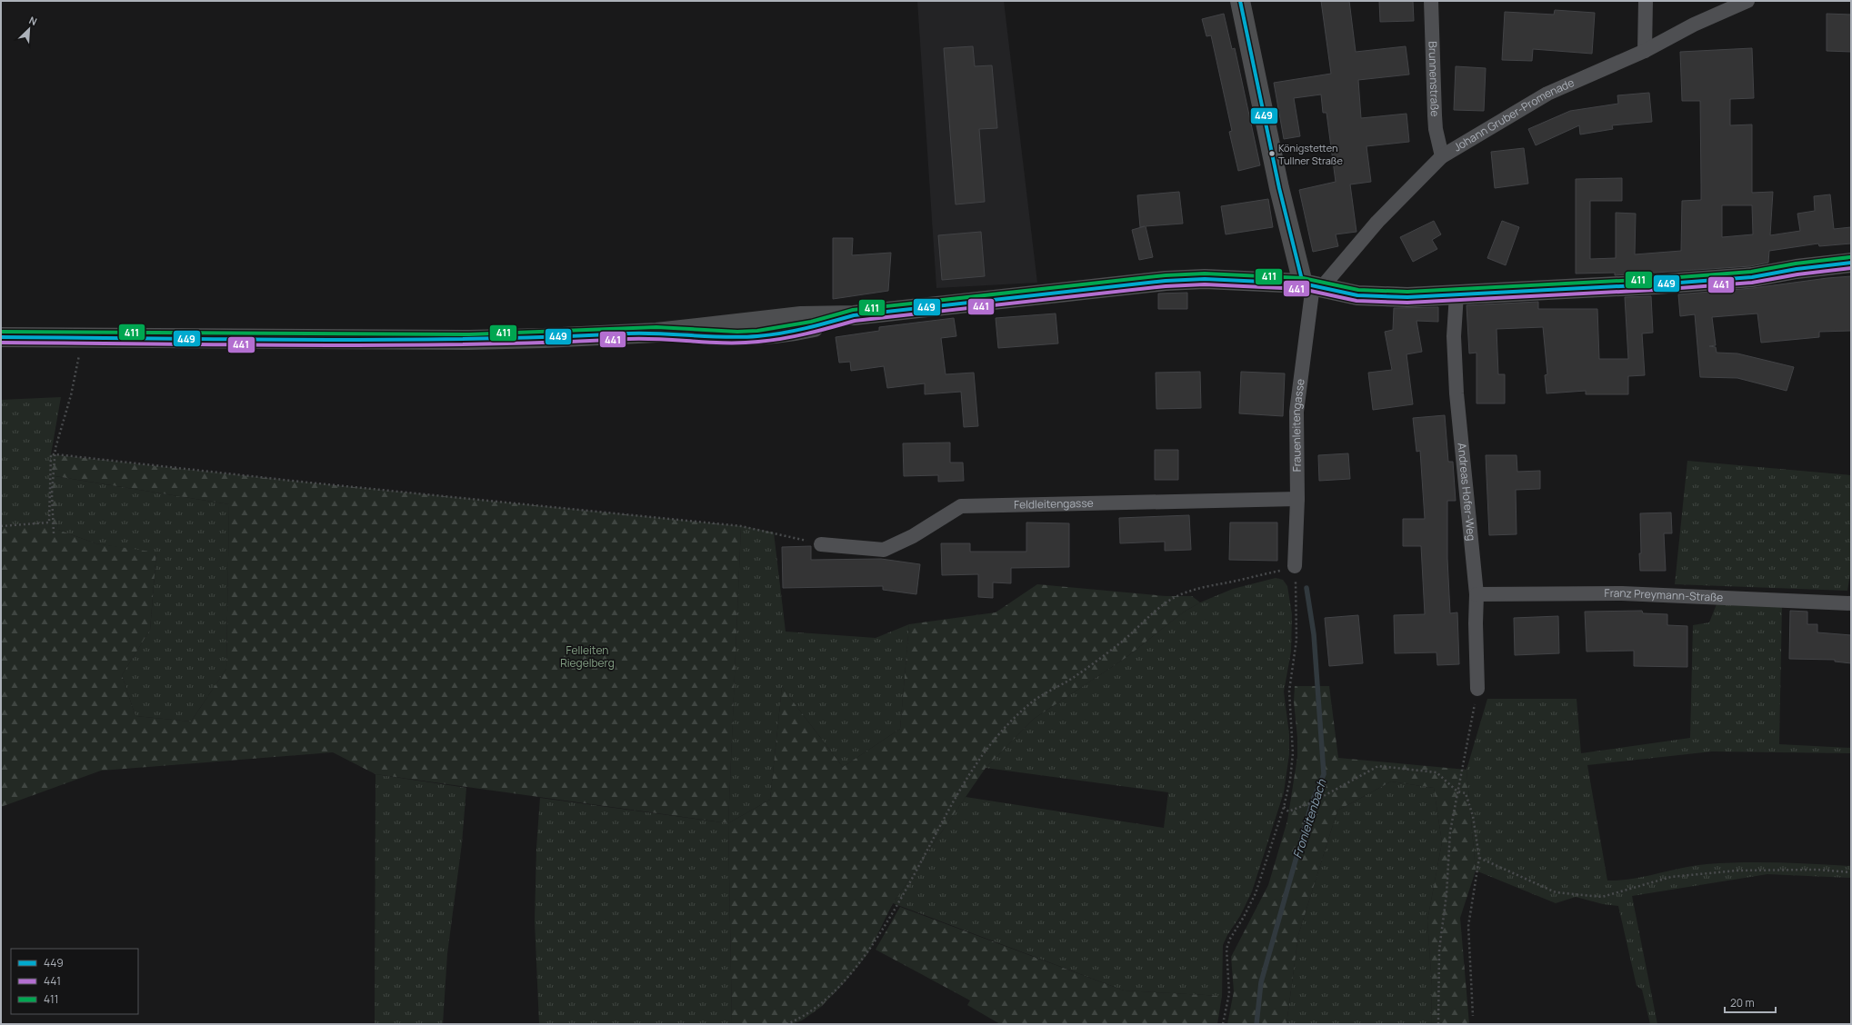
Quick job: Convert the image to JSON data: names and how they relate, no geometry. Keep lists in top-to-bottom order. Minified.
{"streets":{"street":["Brunnenstraße","Johann Gruber-Promenade","Frauenleitengasse","Andreas Hofer-Weg","Feldleitengasse","Franz Preymann-Straße"]},"crossings":[["Brunnenstraße","Johann Gruber-Promenade"],["Johann Gruber-Promenade","Frauenleitengasse"],["Frauenleitengasse","Feldleitengasse"],["Andreas Hofer-Weg","Franz Preymann-Straße"]],"water":["Fronleitenbach"],"parks":["Felleiten Riegelberg"],"places":["Königstetten Tullner Straße"],"lines":["transit line 449","transit line 411","transit line 441"],"legend":["449","441","411"],"scale_bar":"20 m","north":"top right"}
